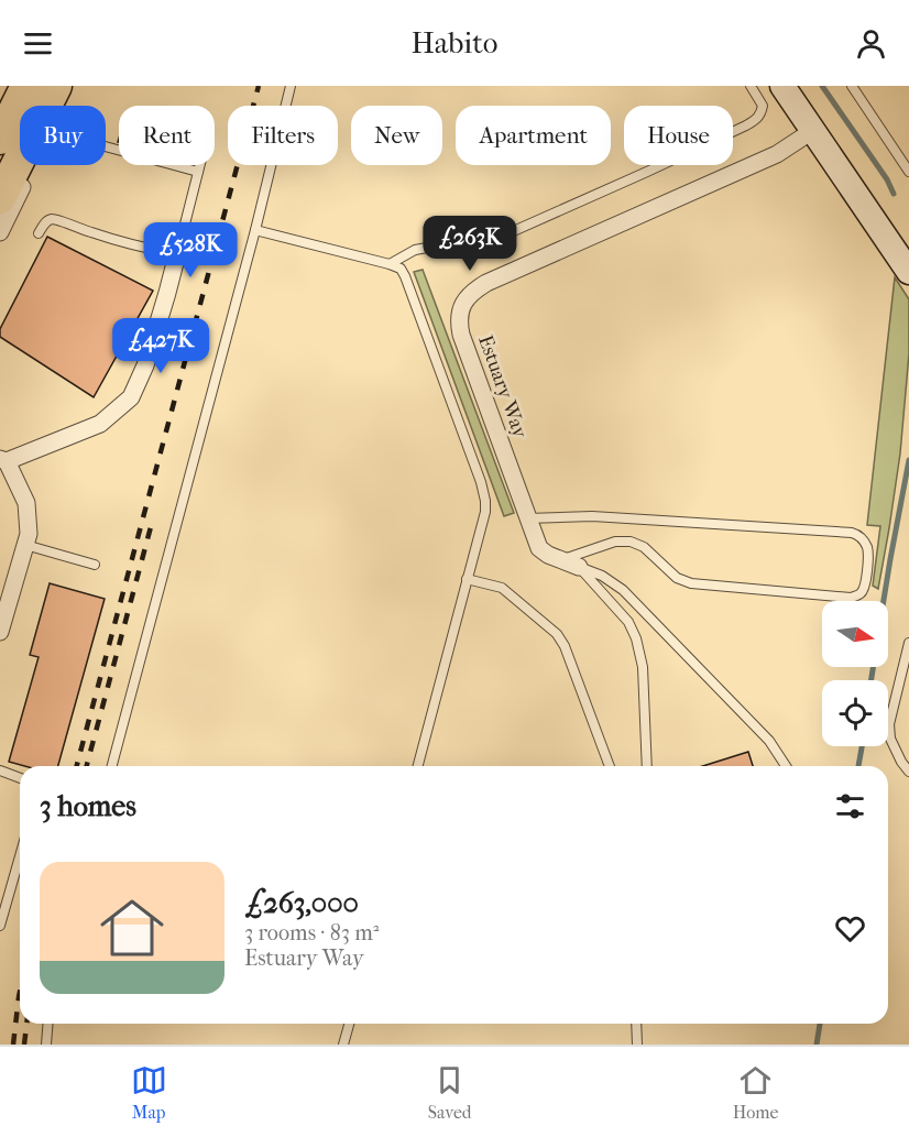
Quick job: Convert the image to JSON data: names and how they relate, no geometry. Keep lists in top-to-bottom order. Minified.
{"streets":{"street":["Estuary Way"]},"north":"right","page":{"header":"Habito","chip":["Buy","Rent","Filters","New","Apartment","House"],"price":["£263K","£528K","£427K"],"heading":"3 homes","list":[{"name":"£263,000","note":"3 rooms · 83 m² · Estuary Way"}],"tabs":["Map","Saved","Home"]}}
